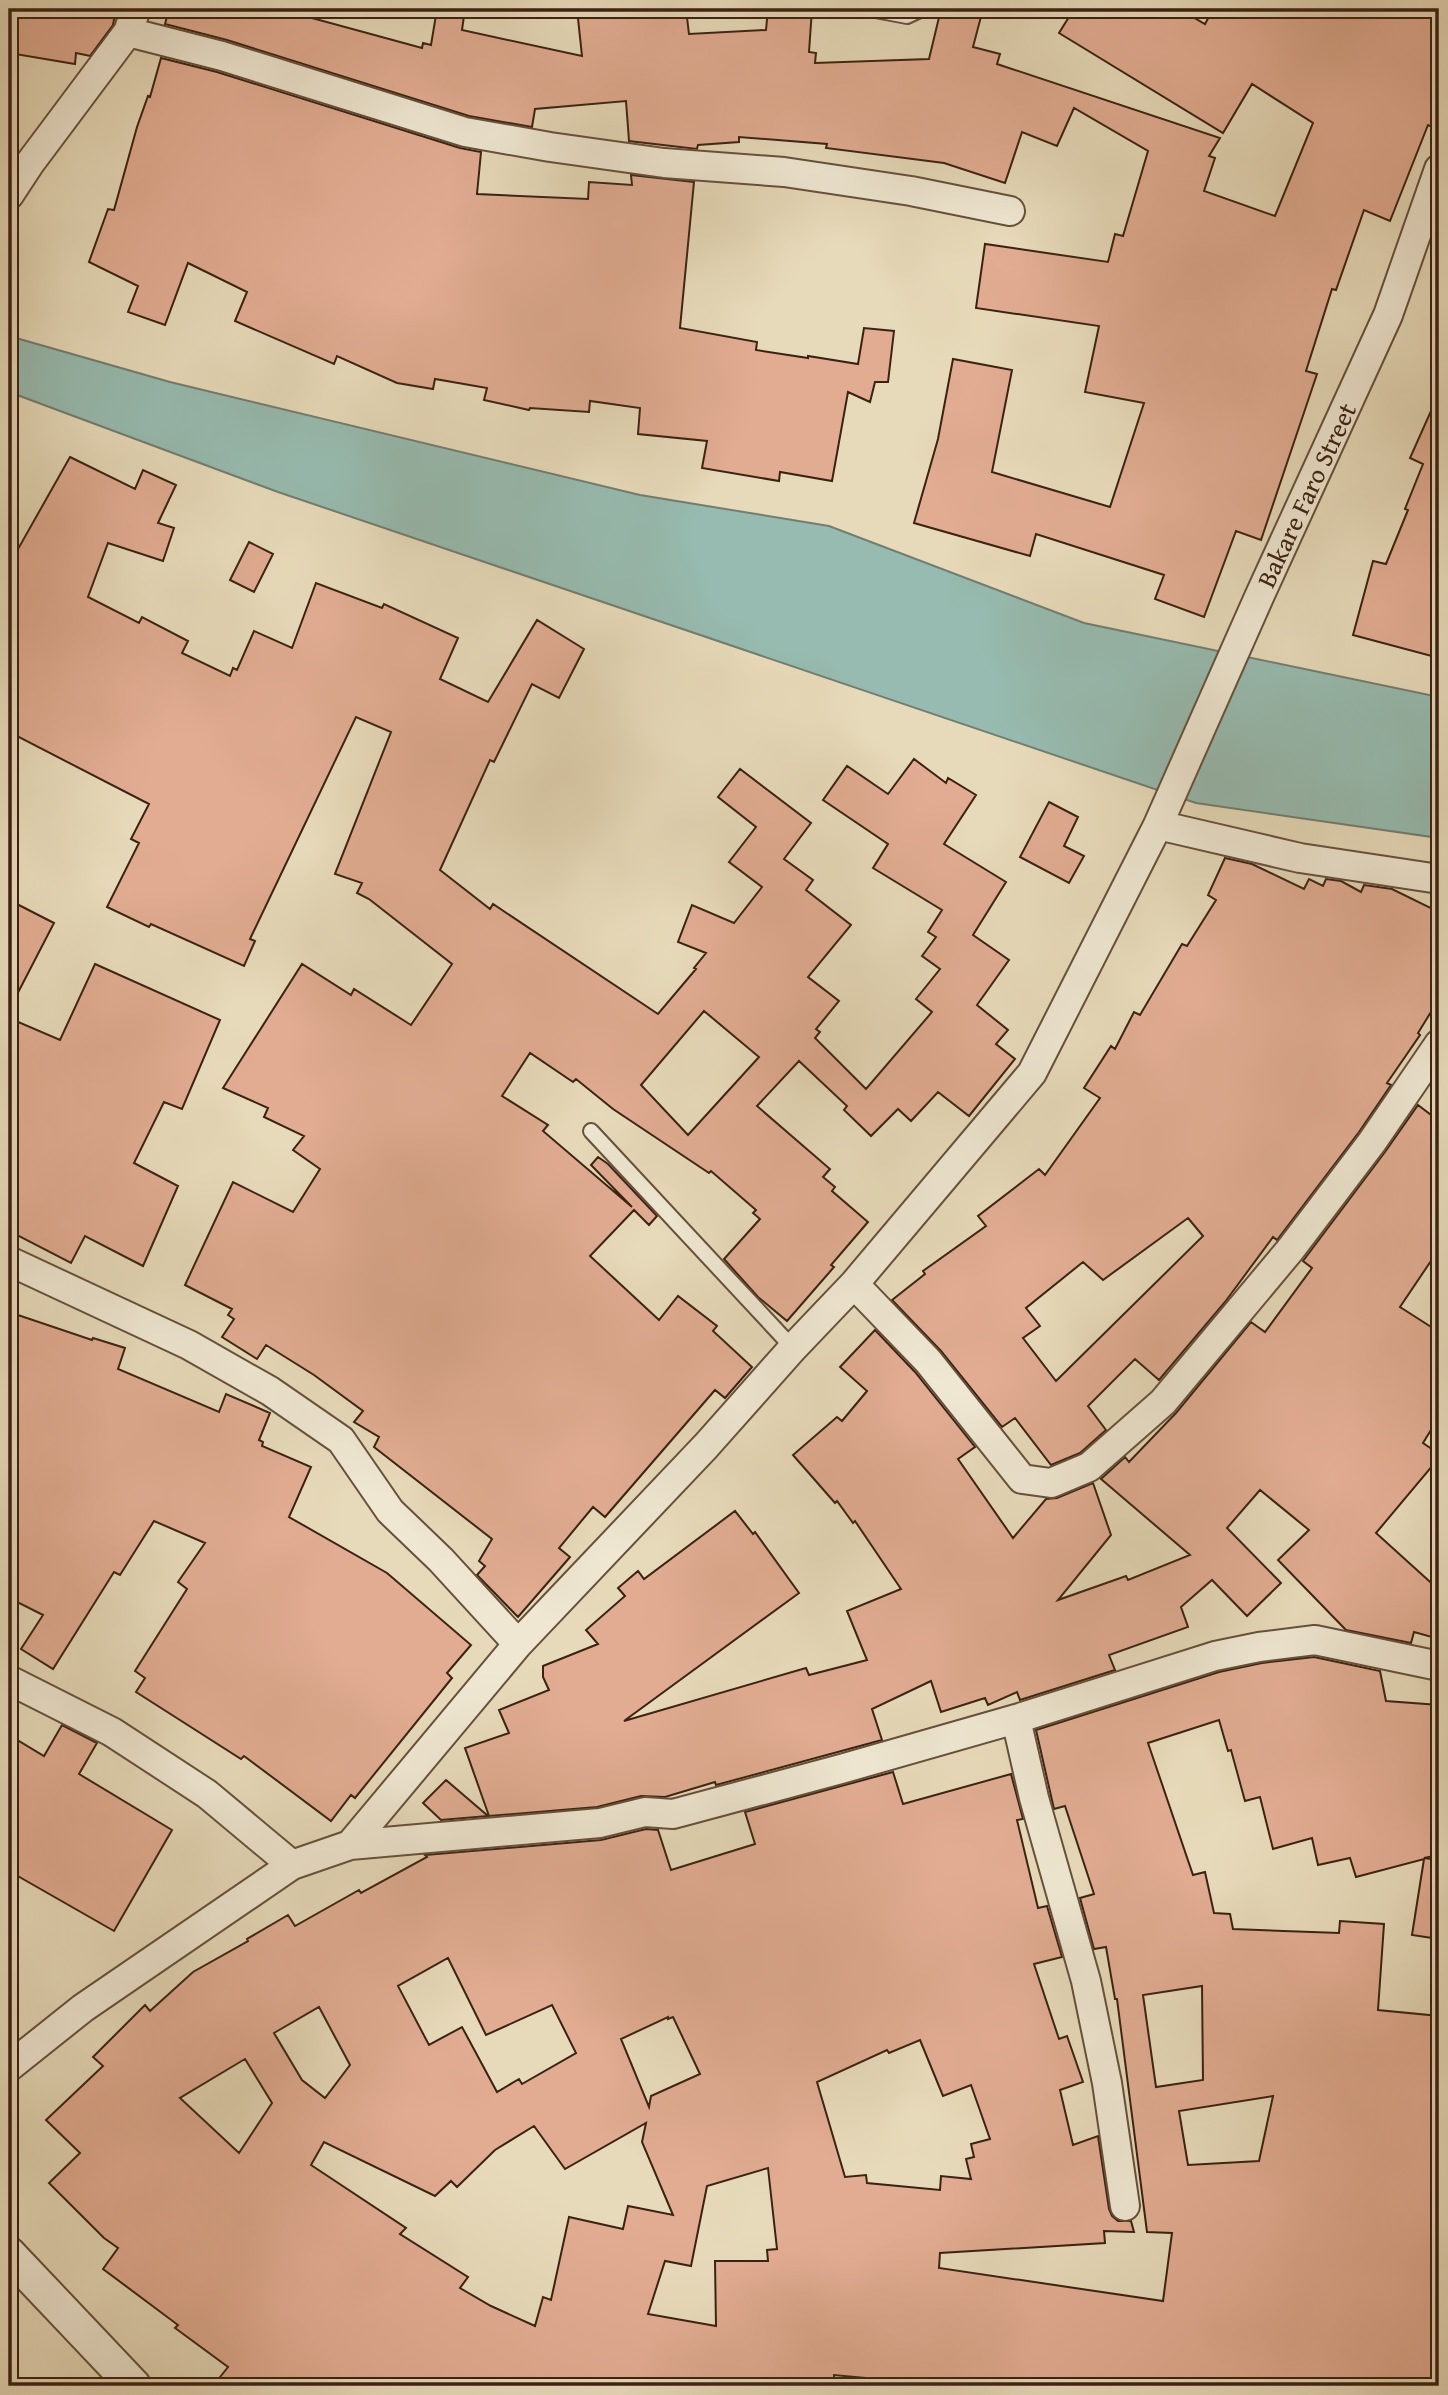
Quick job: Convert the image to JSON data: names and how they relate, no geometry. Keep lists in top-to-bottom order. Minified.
{"streets":{"street":["Bakare Faro Street"]}}
